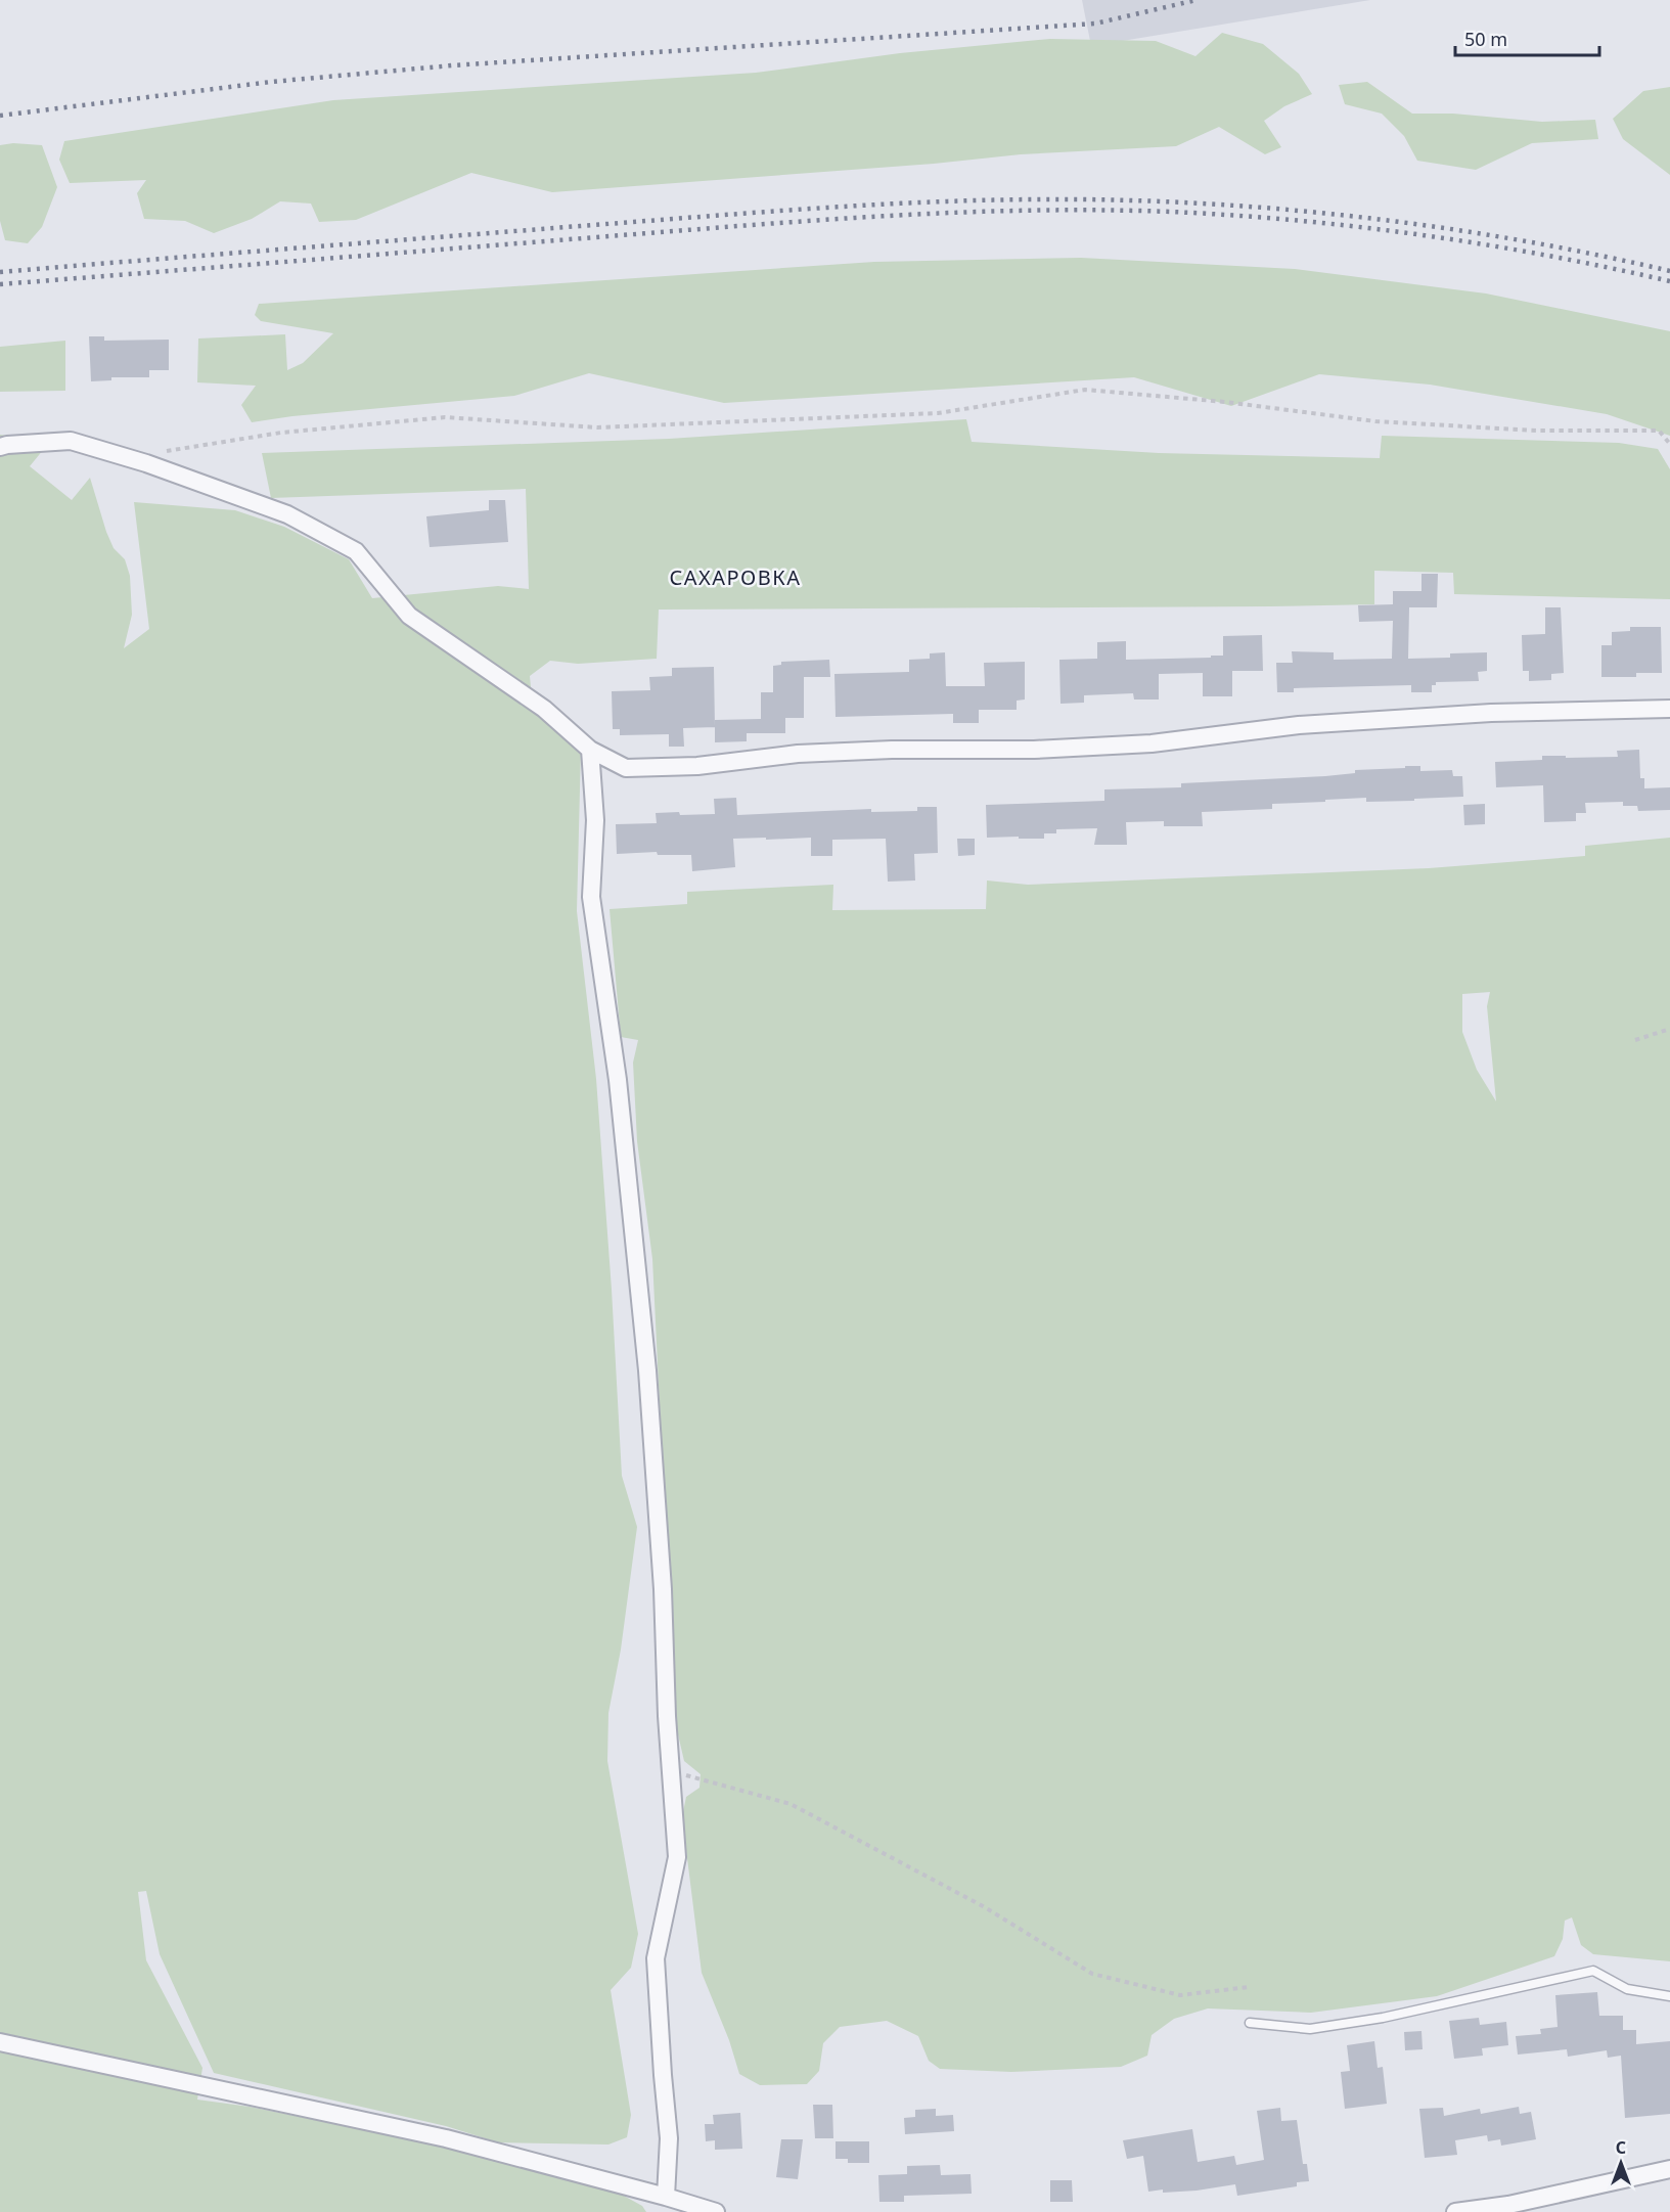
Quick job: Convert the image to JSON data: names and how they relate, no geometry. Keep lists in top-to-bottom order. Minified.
{"districts":["САХАРОВКА"],"scale_bar":"50 m","north":"top"}
